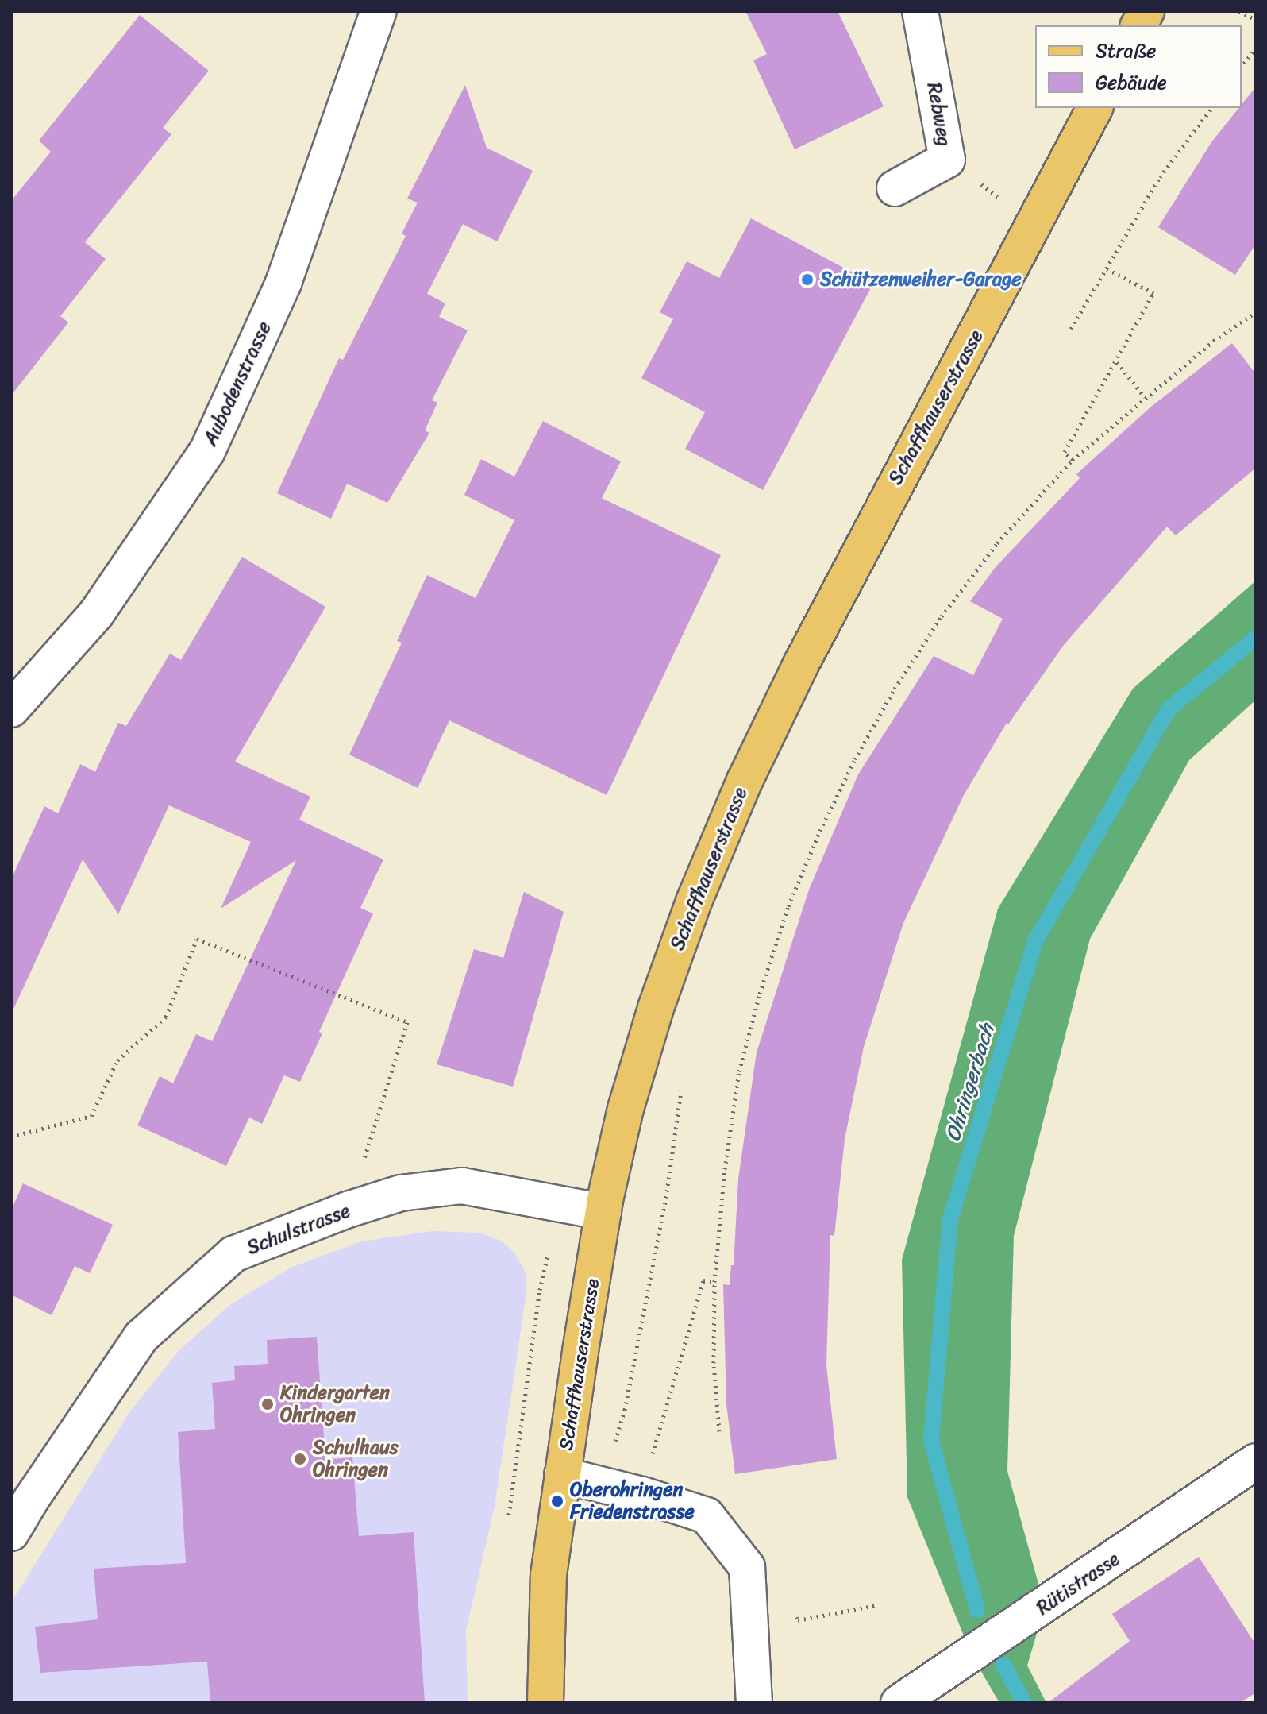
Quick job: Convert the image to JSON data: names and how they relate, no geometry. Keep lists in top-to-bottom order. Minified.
{"streets":{"main road":["Schaffhauserstrasse"],"street":["Rebweg","Aubodenstrasse","Schulstrasse","Rütistrasse"]},"crossings":[["Schaffhauserstrasse","Schulstrasse"]],"water":["Ohringerbach"],"places":["Schützenweiher-Garage","Kindergarten Ohringen","Schulhaus Ohringen","Oberohringen Friedenstrasse"],"legend":["Straße","Gebäude"]}
